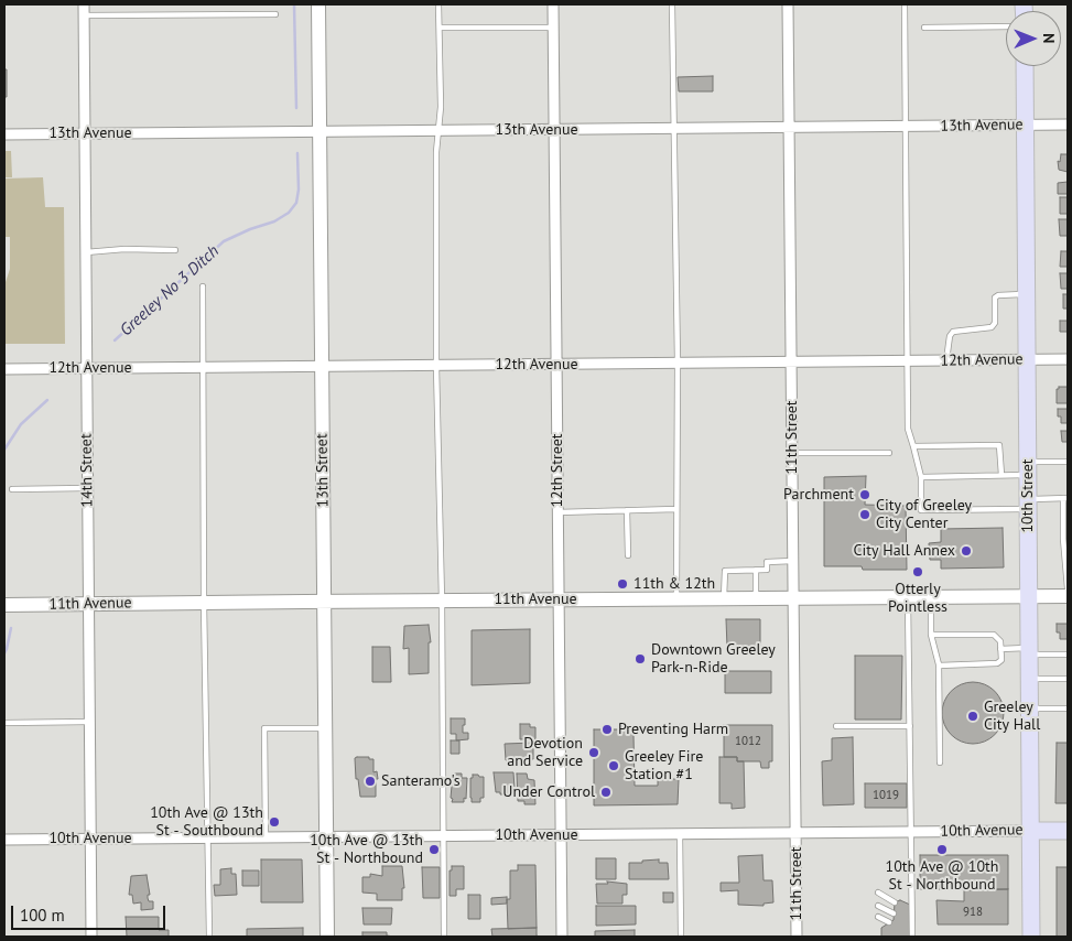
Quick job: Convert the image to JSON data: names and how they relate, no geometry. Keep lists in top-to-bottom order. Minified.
{"streets":{"main road":["13th Street","10th Street","11th Avenue","10th Avenue"],"street":["13th Avenue","12th Avenue","11th Street","14th Street","12th Street"]},"crossings":[["13th Avenue","11th Street"],["13th Avenue","14th Street"],["13th Avenue","13th Street"],["13th Avenue","12th Street"],["13th Avenue","10th Street"],["12th Avenue","11th Street"],["12th Avenue","14th Street"],["12th Avenue","13th Street"],["12th Avenue","12th Street"],["12th Avenue","10th Street"],["11th Street","11th Avenue"],["11th Street","10th Avenue"],["14th Street","11th Avenue"],["14th Street","10th Avenue"],["13th Street","11th Avenue"],["13th Street","10th Avenue"],["12th Street","11th Avenue"],["12th Street","10th Avenue"],["10th Street","11th Avenue"],["10th Street","10th Avenue"]],"water":["Greeley No 3 Ditch"],"places":["Parchment","City of Greeley City Center","City Hall Annex","Otterly Pointless","11th & 12th","Downtown Greeley Park-n-Ride","Greeley City Hall","Preventing Harm","Devotion and Service","Greeley Fire Station #1","Santeramo's","Under Control","10th Ave @ 13th St - Southbound","10th Ave @ 13th St - Northbound","10th Ave @ 10th St - Northbound"],"house_numbers":["1012","1019","918"],"scale_bar":"100 m","north":"right"}
